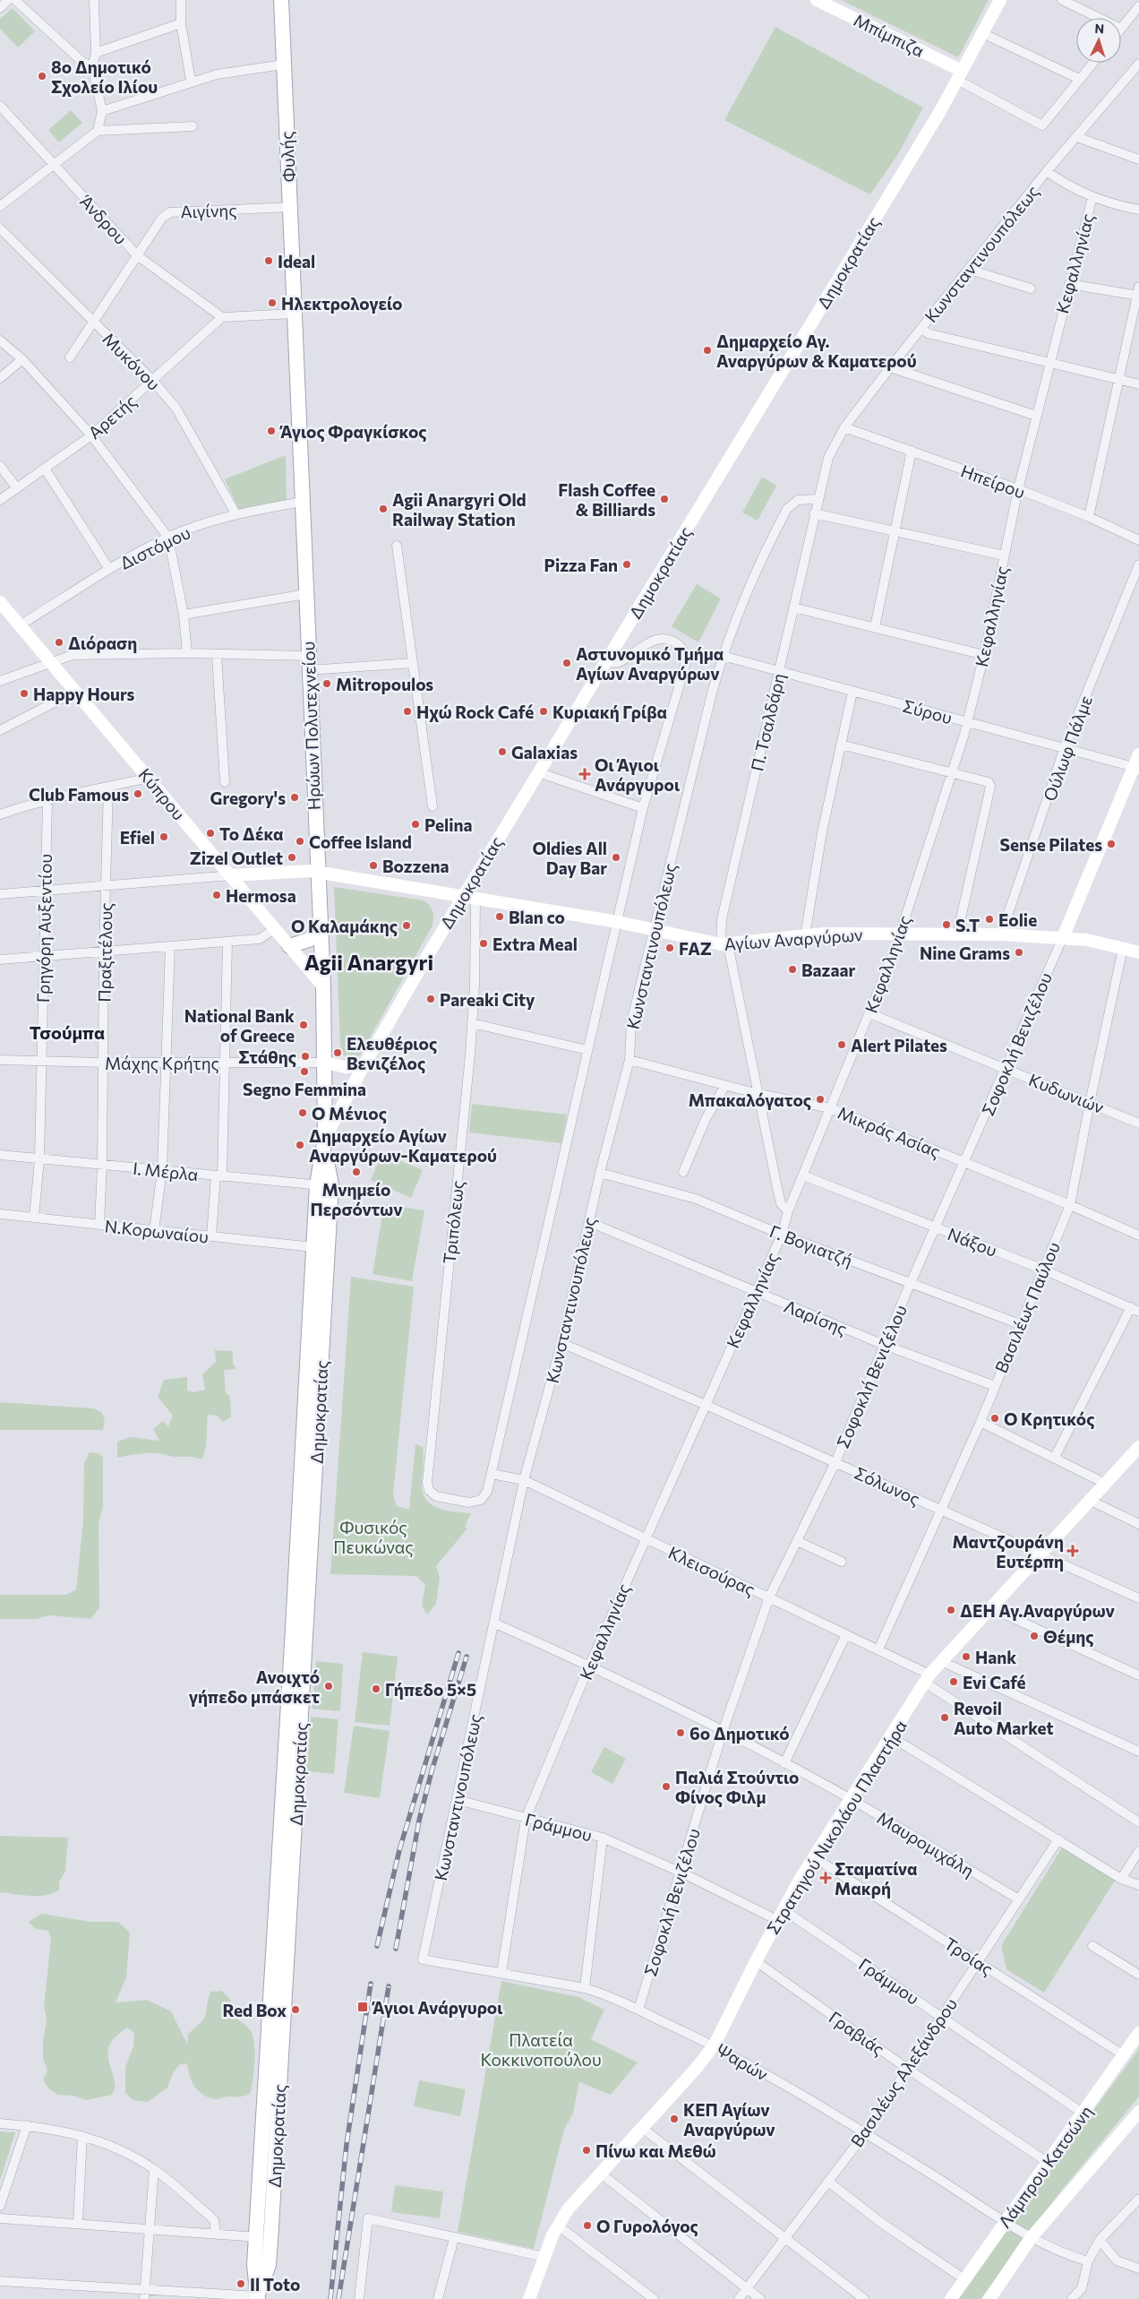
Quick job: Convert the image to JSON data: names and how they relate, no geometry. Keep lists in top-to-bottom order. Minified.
{"streets":{"main road":["Μπίμπιζα","Φυλής","Δημοκρατίας","Ηρώων Πολυτεχνείου","Κύπρου","Αγίων Αναργύρων","Σοφοκλή Βενιζέλου","Στρατηγού Νικολάου Πλαστήρα","Λάμπρου Κατσώνη"],"street":["Αιγίνης","Άνδρου","Κωνσταντινουπόλεως","Κεφαλληνίας","Μυκόνου","Αρετής","Ηπείρου","Διστόμου","Σύρου","Π. Τσαλδάρη","Ούλωφ Πάλμε","Γρηγόρη Αυξεντίου","Πραξιτέλους","Μάχης Κρήτης","Κυδωνιών","Μικράς Ασίας","Ι. Μέρλα","Τριπόλεως","Ν.Κορωναίου","Νάξου","Γ. Βογιατζή","Βασιλέως Παύλου","Λαρίσης","Σόλωνος","Κλεισούρας","Γράμμου","Μαυρομιχάλη","Τροίας","Γραβιάς","Ψαρών","Βασιλέως Αλεξάνδρου"]},"crossings":[["Μπίμπιζα","Δημοκρατίας"],["Φυλής","Αιγίνης"],["Φυλής","Ηρώων Πολυτεχνείου"],["Αιγίνης","Άνδρου"],["Αιγίνης","Μυκόνου"],["Άνδρου","Αρετής"],["Κωνσταντινουπόλεως","Ηπείρου"],["Κωνσταντινουπόλεως","Σύρου"],["Κωνσταντινουπόλεως","Π. Τσαλδάρη"],["Κωνσταντινουπόλεως","Αγίων Αναργύρων"],["Κωνσταντινουπόλεως","Μικράς Ασίας"],["Κωνσταντινουπόλεως","Γ. Βογιατζή"],["Κωνσταντινουπόλεως","Λαρίσης"],["Κωνσταντινουπόλεως","Σόλωνος"],["Κωνσταντινουπόλεως","Κλεισούρας"],["Κωνσταντινουπόλεως","Γράμμου"],["Κωνσταντινουπόλεως","Μαυρομιχάλη"],["Κωνσταντινουπόλεως","Ψαρών"],["Δημοκρατίας","Ηρώων Πολυτεχνείου"],["Δημοκρατίας","Αγίων Αναργύρων"],["Δημοκρατίας","Ι. Μέρλα"],["Δημοκρατίας","Ν.Κορωναίου"],["Κεφαλληνίας","Ηπείρου"],["Κεφαλληνίας","Σύρου"],["Κεφαλληνίας","Π. Τσαλδάρη"],["Κεφαλληνίας","Αγίων Αναργύρων"],["Κεφαλληνίας","Κυδωνιών"],["Κεφαλληνίας","Μικράς Ασίας"],["Κεφαλληνίας","Νάξου"],["Κεφαλληνίας","Γ. Βογιατζή"],["Κεφαλληνίας","Λαρίσης"],["Κεφαλληνίας","Σόλωνος"],["Κεφαλληνίας","Κλεισούρας"],["Κεφαλληνίας","Γράμμου"],["Κεφαλληνίας","Μαυρομιχάλη"],["Κεφαλληνίας","Ψαρών"],["Μυκόνου","Αρετής"],["Μυκόνου","Διστόμου"],["Διστόμου","Ηρώων Πολυτεχνείου"],["Διστόμου","Κύπρου"],["Σύρου","Π. Τσαλδάρη"],["Σύρου","Ούλωφ Πάλμε"],["Σύρου","Σοφοκλή Βενιζέλου"],["Π. Τσαλδάρη","Αγίων Αναργύρων"],["Π. Τσαλδάρη","Μικράς Ασίας"],["Ηρώων Πολυτεχνείου","Κύπρου"],["Ηρώων Πολυτεχνείου","Αγίων Αναργύρων"],["Ηρώων Πολυτεχνείου","Μάχης Κρήτης"],["Ούλωφ Πάλμε","Αγίων Αναργύρων"],["Κύπρου","Αγίων Αναργύρων"],["Γρηγόρη Αυξεντίου","Μάχης Κρήτης"],["Γρηγόρη Αυξεντίου","Ι. Μέρλα"],["Γρηγόρη Αυξεντίου","Ν.Κορωναίου"],["Αγίων Αναργύρων","Σοφοκλή Βενιζέλου"],["Αγίων Αναργύρων","Τριπόλεως"],["Αγίων Αναργύρων","Βασιλέως Παύλου"],["Πραξιτέλους","Μάχης Κρήτης"],["Πραξιτέλους","Ι. Μέρλα"],["Πραξιτέλους","Ν.Κορωναίου"],["Σοφοκλή Βενιζέλου","Κυδωνιών"],["Σοφοκλή Βενιζέλου","Μικράς Ασίας"],["Σοφοκλή Βενιζέλου","Νάξου"],["Σοφοκλή Βενιζέλου","Γ. Βογιατζή"],["Σοφοκλή Βενιζέλου","Λαρίσης"],["Σοφοκλή Βενιζέλου","Σόλωνος"],["Σοφοκλή Βενιζέλου","Κλεισούρας"],["Σοφοκλή Βενιζέλου","Γράμμου"],["Σοφοκλή Βενιζέλου","Μαυρομιχάλη"],["Σοφοκλή Βενιζέλου","Ψαρών"],["Κυδωνιών","Βασιλέως Παύλου"],["Μικράς Ασίας","Βασιλέως Παύλου"],["Τριπόλεως","Κλεισούρας"],["Νάξου","Βασιλέως Παύλου"],["Γ. Βογιατζή","Βασιλέως Παύλου"],["Βασιλέως Παύλου","Λαρίσης"],["Βασιλέως Παύλου","Σόλωνος"],["Βασιλέως Παύλου","Κλεισούρας"],["Σόλωνος","Στρατηγού Νικολάου Πλαστήρα"],["Κλεισούρας","Στρατηγού Νικολάου Πλαστήρα"],["Γράμμου","Στρατηγού Νικολάου Πλαστήρα"],["Γράμμου","Βασιλέως Αλεξάνδρου"],["Γράμμου","Λάμπρου Κατσώνη"],["Στρατηγού Νικολάου Πλαστήρα","Μαυρομιχάλη"],["Στρατηγού Νικολάου Πλαστήρα","Τροίας"],["Στρατηγού Νικολάου Πλαστήρα","Γραβιάς"],["Στρατηγού Νικολάου Πλαστήρα","Ψαρών"],["Μαυρομιχάλη","Βασιλέως Αλεξάνδρου"],["Τροίας","Βασιλέως Αλεξάνδρου"],["Τροίας","Λάμπρου Κατσώνη"],["Γραβιάς","Βασιλέως Αλεξάνδρου"],["Γραβιάς","Λάμπρου Κατσώνη"],["Ψαρών","Βασιλέως Αλεξάνδρου"],["Ψαρών","Λάμπρου Κατσώνη"]],"districts":["Agii Anargyri","Τσούμπα"],"parks":["Φυσικός Πευκώνας","Πλατεία Κοκκινοπούλου"],"places":{"other":["8ο Δημοτικό Σχολείο Ιλίου","Ideal","Ηλεκτρολογείο","Δημαρχείο Αγ. Αναργύρων & Καματερού","Άγιος Φραγκίσκος","Flash Coffee & Billiards","Agii Anargyri Old Railway Station","Pizza Fan","Διόραση","Αστυνομικό Τμήμα Αγίων Αναργύρων","Mitropoulos","Happy Hours","Ηχώ Rock Café","Κυριακή Γρίβα","Galaxias","Club Famous","Gregory's","Pelina","Το Δέκα","Efiel","Coffee Island","Sense Pilates","Zizel Outlet","Oldies All Day Bar","Bozzena","Hermosa","Blan co","Eolie","S.T","Ο Καλαμάκης","Extra Meal","FAZ","Nine Grams","Bazaar","Pareaki City","National Bank of Greece","Alert Pilates","Ελευθέριος Βενιζέλος","Στάθης","Segno Femmina","Μπακαλόγατος","Ο Μένιος","Δημαρχείο Αγίων Αναργύρων-Καματερού","Μνημείο Περσόντων","Ο Κρητικός","ΔΕΗ Αγ.Αναργύρων","Θέμης","Hank","Evi Café","Ανοιχτό γήπεδο μπάσκετ","Γήπεδο 5×5","Revoil Auto Market","6ο Δημοτικό","Παλιά Στούντιο Φίνος Φιλμ","Red Box","ΚΕΠ Αγίων Αναργύρων","Πίνω και Μεθώ","Ο Γυρολόγος","Il Toto"],"health":["Οι Άγιοι Ανάργυροι","Μαντζουράνη Ευτέρπη","Σταματίνα Μακρή"],"transit":["Άγιοι Ανάργυροι"]},"north":"top"}
